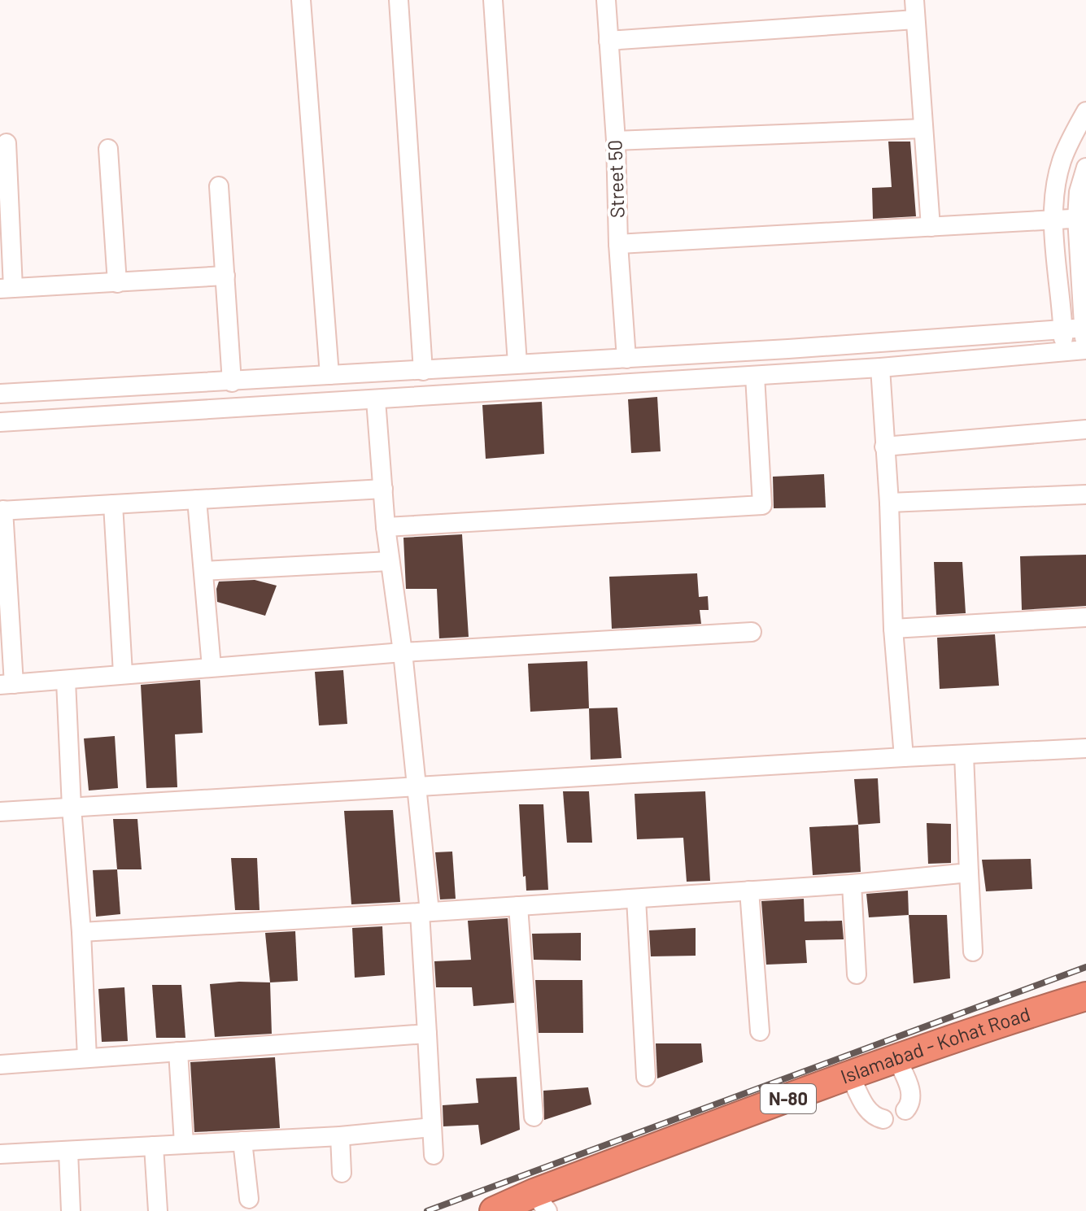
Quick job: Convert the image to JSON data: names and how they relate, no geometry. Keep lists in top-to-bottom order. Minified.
{"streets":{"highway":["Islamabad - Kohat Road","N-80"],"street":["Street 50"]}}
